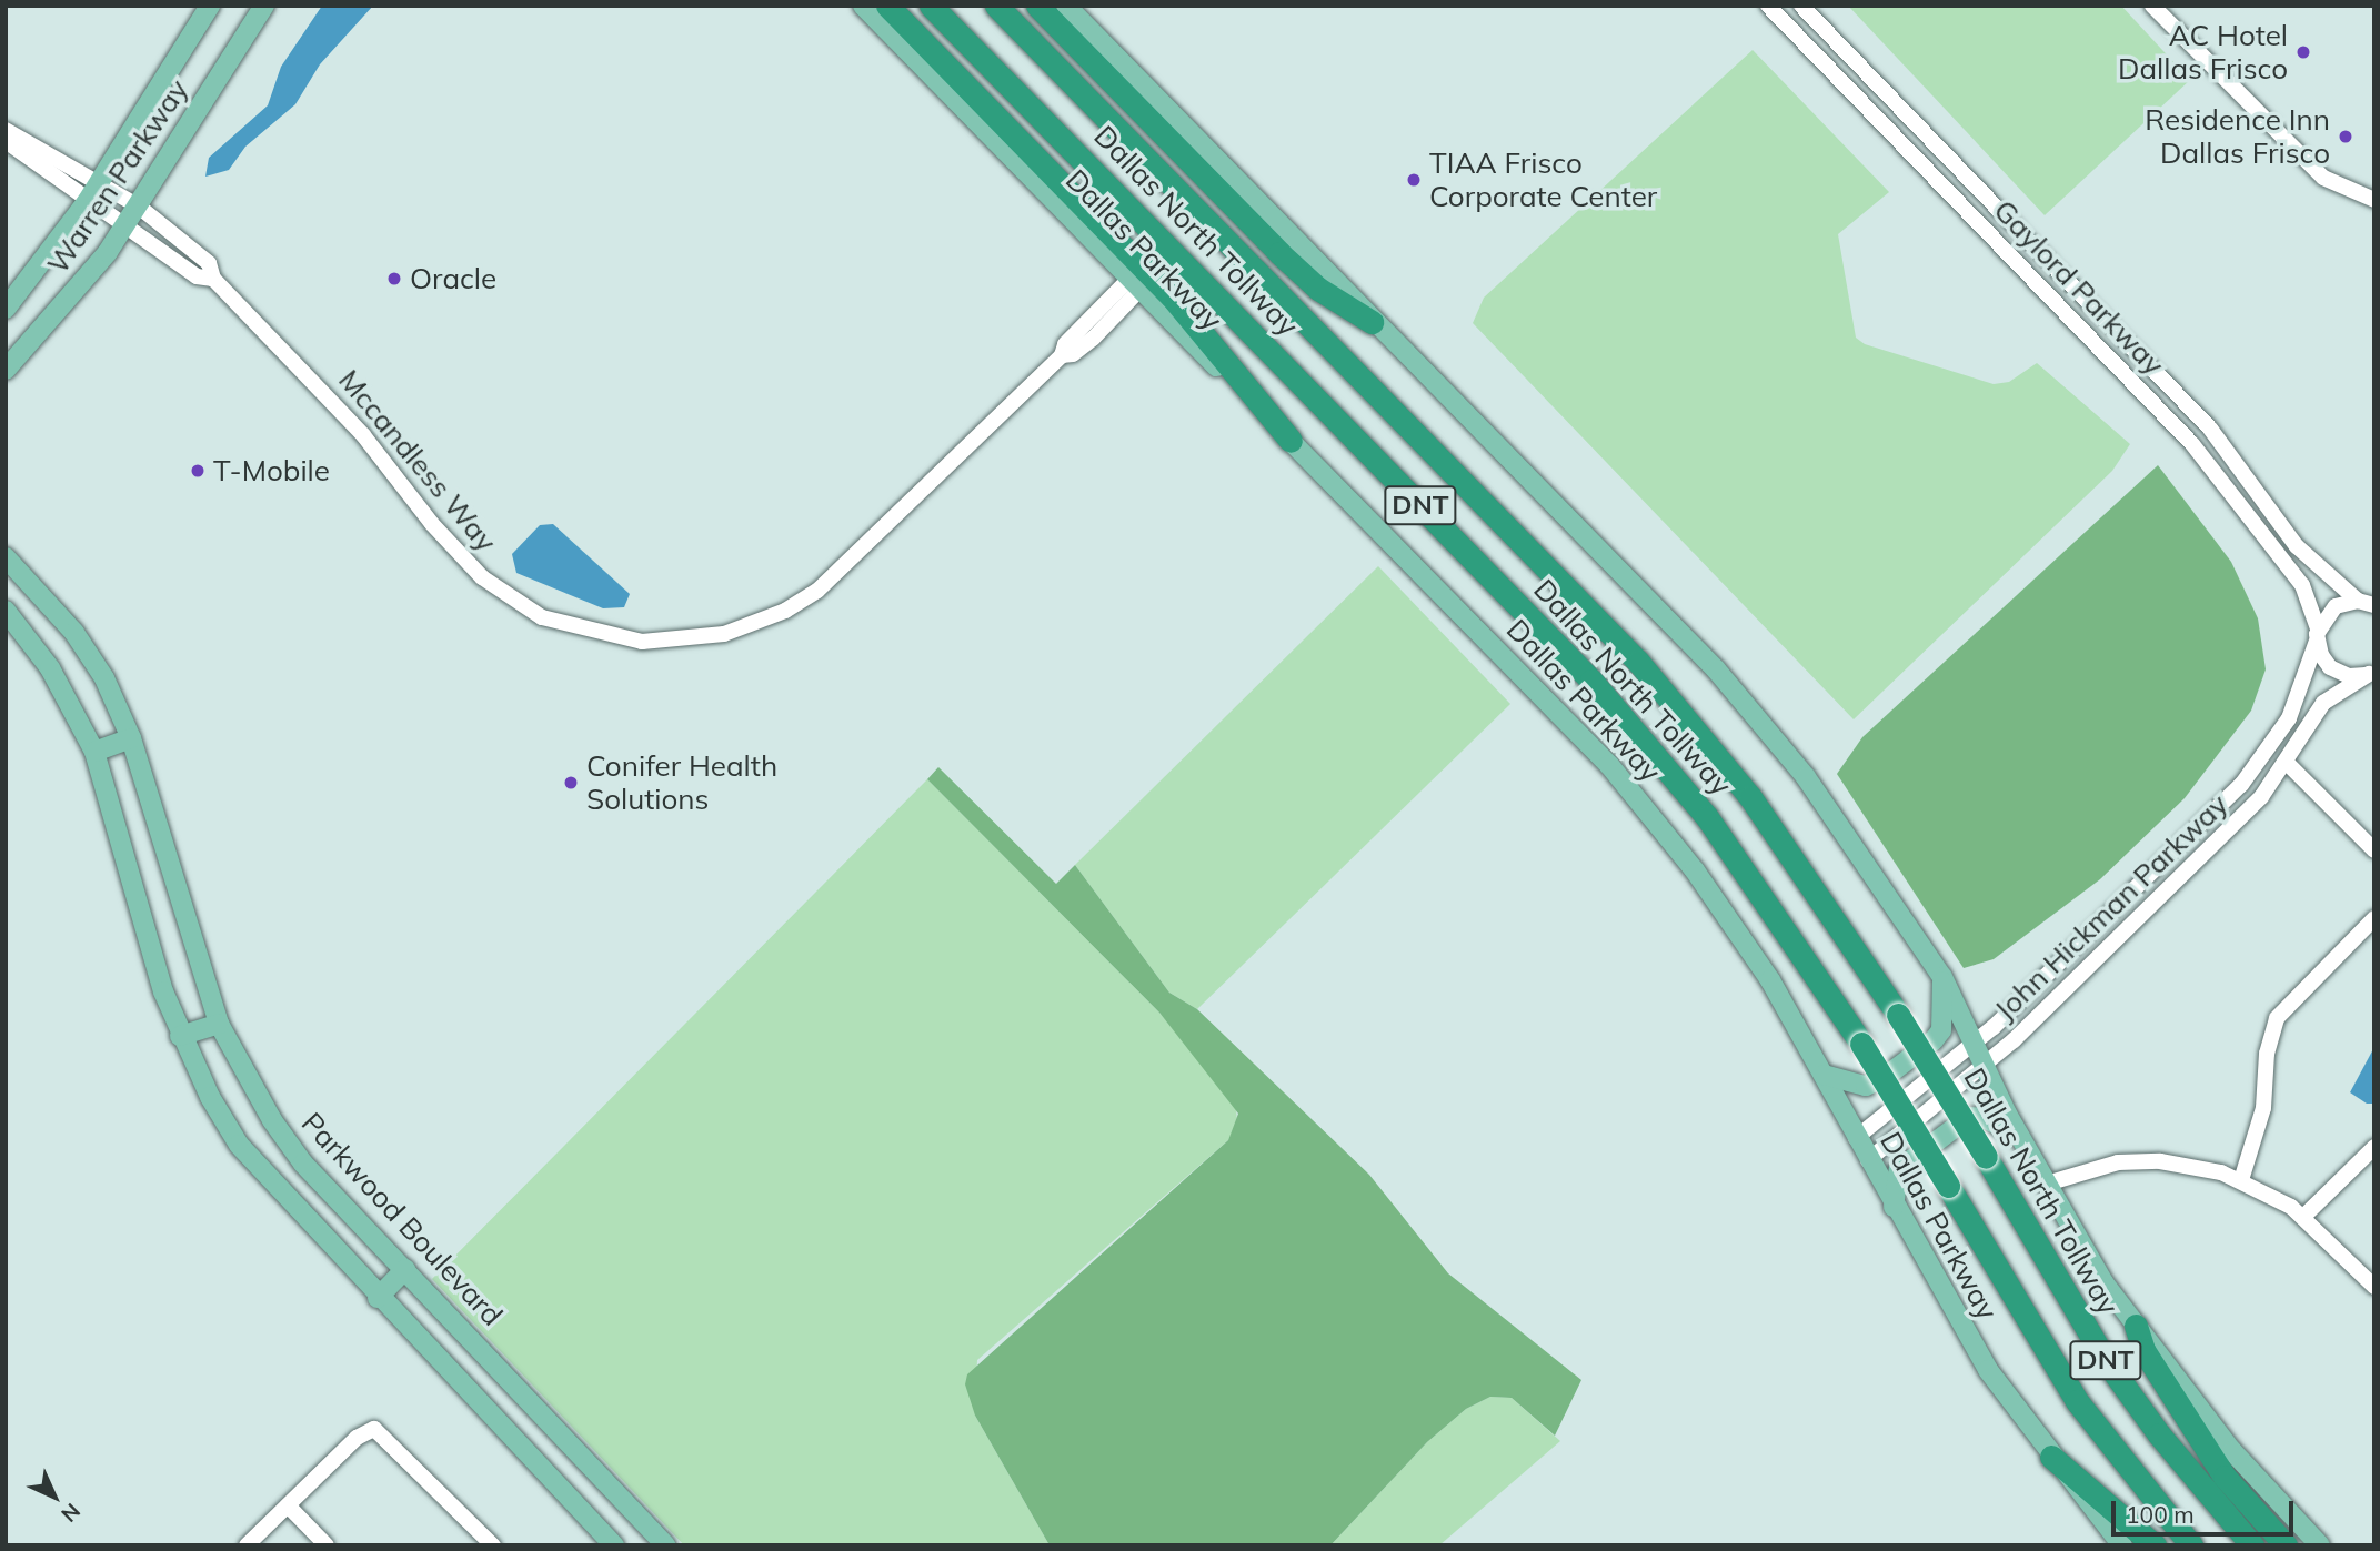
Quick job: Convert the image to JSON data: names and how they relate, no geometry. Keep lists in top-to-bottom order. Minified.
{"streets":{"highway":["Dallas North Tollway","DNT"],"main road":["Warren Parkway","Dallas Parkway","Parkwood Boulevard"],"street":["Gaylord Parkway","Mccandless Way","John Hickman Parkway"]},"crossings":[["Warren Parkway","Mccandless Way"],["Dallas Parkway","Mccandless Way"],["Dallas Parkway","John Hickman Parkway"],["Gaylord Parkway","John Hickman Parkway"]],"places":["AC Hotel Dallas Frisco","Residence Inn Dallas Frisco","TIAA Frisco Corporate Center","Oracle","T-Mobile","Conifer Health Solutions"],"scale_bar":"100 m","north":"bottom right"}
